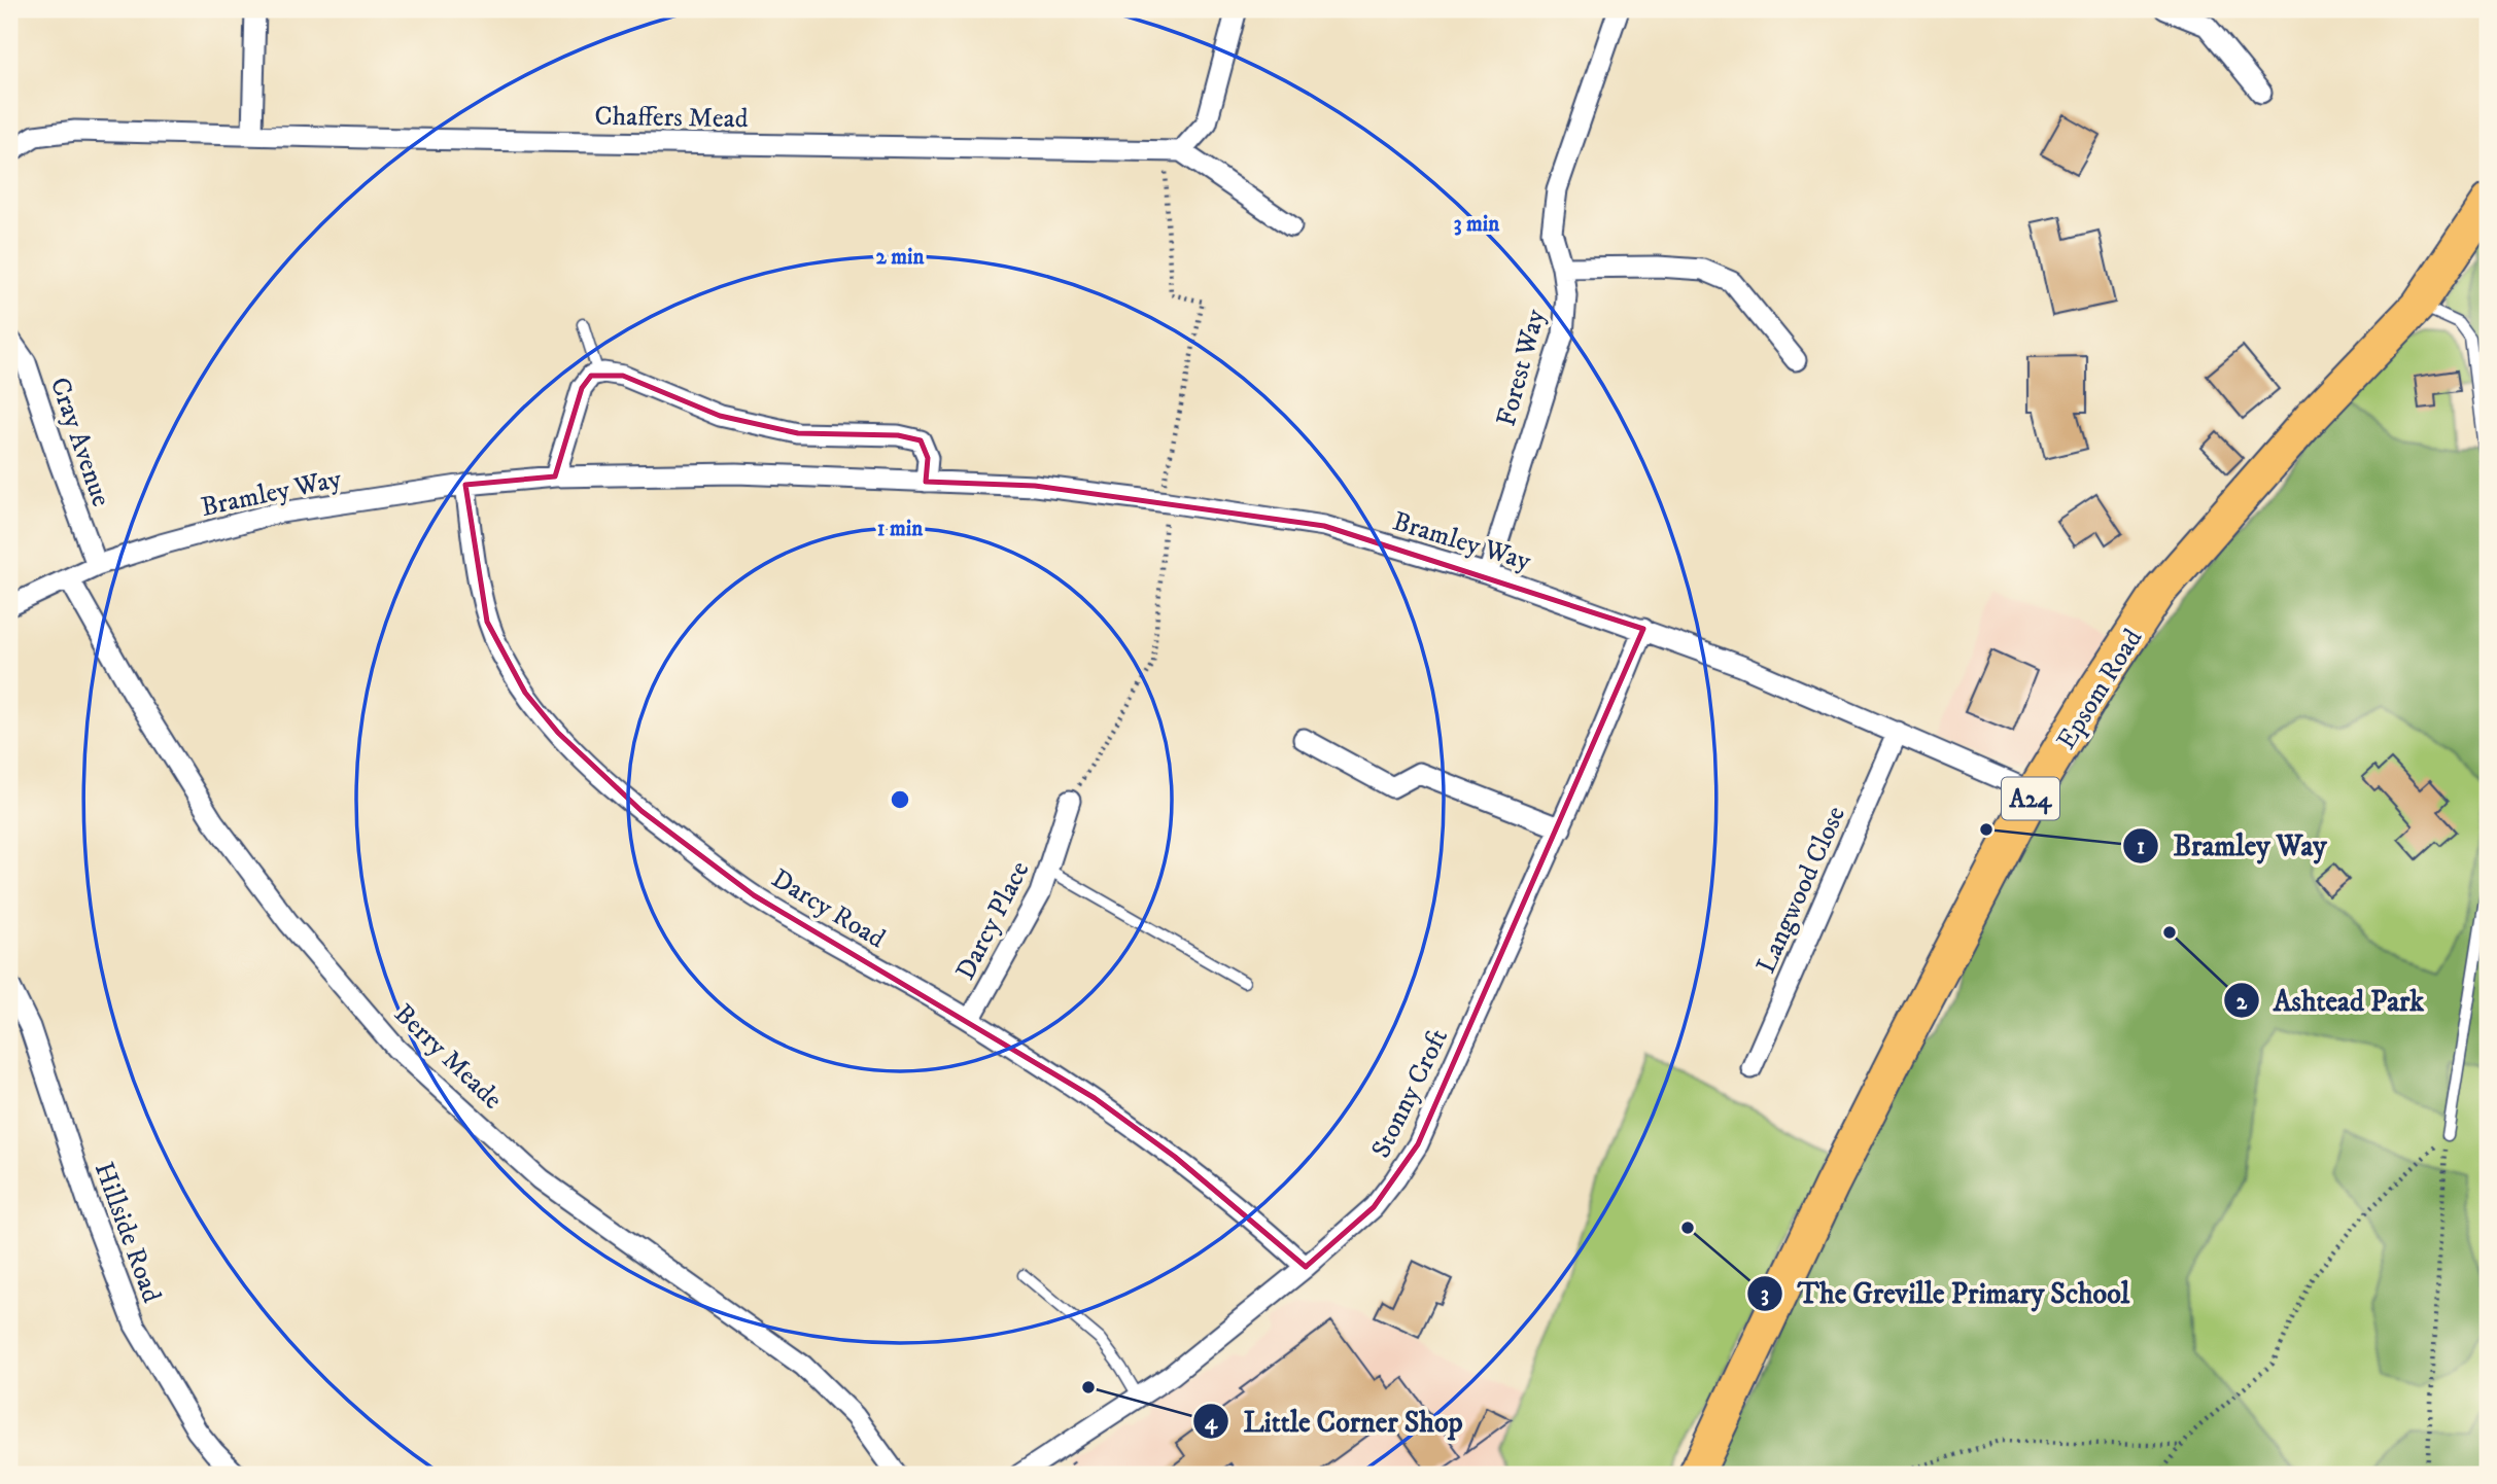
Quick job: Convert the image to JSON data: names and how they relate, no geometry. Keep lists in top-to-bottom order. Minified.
{"streets":{"highway":["Epsom Road","A24"],"street":["Chaffers Mead","Forest Way","Cray Avenue","Bramley Way","Langwood Close","Darcy Road","Darcy Place","Berry Meade","Stonny Croft","Hillside Road"]},"crossings":[["Forest Way","Bramley Way"],["Cray Avenue","Bramley Way"],["Bramley Way","Epsom Road"],["Bramley Way","Langwood Close"],["Bramley Way","Darcy Road"],["Bramley Way","Berry Meade"],["Bramley Way","Stonny Croft"],["Darcy Road","Darcy Place"],["Darcy Road","Stonny Croft"]],"places":["Bramley Way","Ashtead Park","The Greville Primary School","Little Corner Shop"],"rings":["3 min","2 min","1 min"]}
